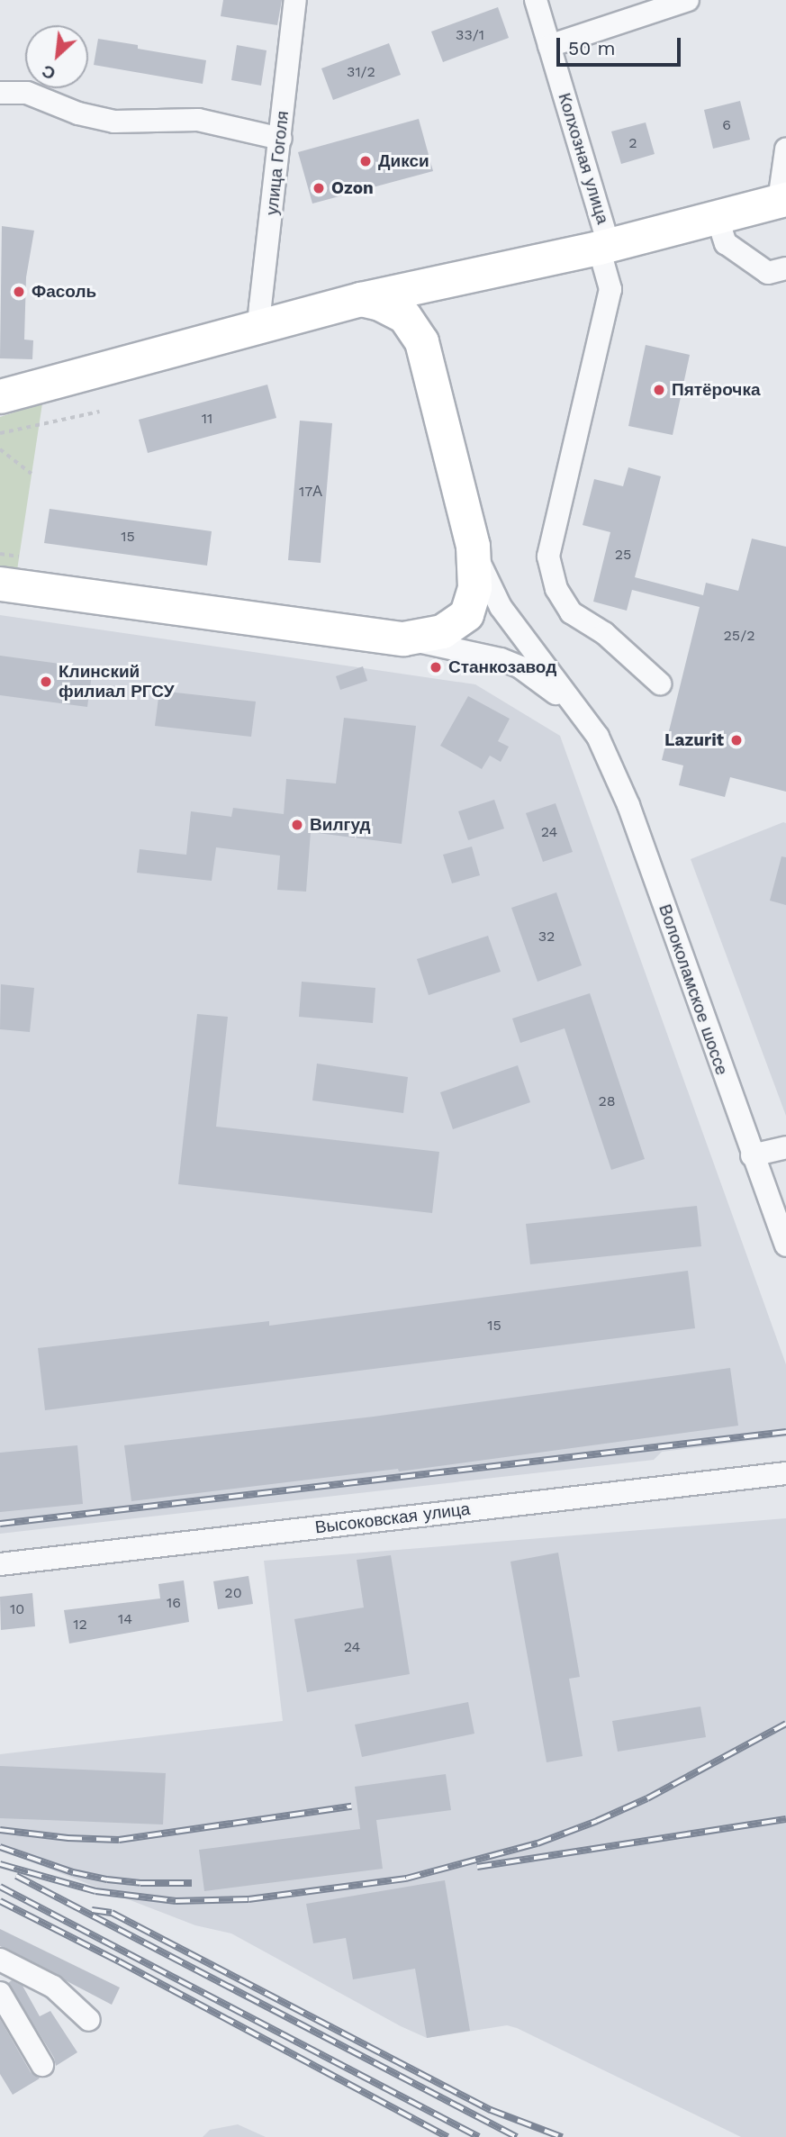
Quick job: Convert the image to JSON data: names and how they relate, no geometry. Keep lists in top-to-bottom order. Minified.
{"streets":{"street":["Колхозная улица","улица Гоголя","Волоколамское шоссе","Высоковская улица"]},"places":["Дикси","Ozon","Фасоль","Пятёрочка","Станкозавод","Клинский филиал РГСУ","Lazurit","Вилгуд"],"house_numbers":["33/1","31/2","6","2","11","17А","15","25","25/2","24","32","28","15","20","16","10","14","12","24"],"scale_bar":"50 m","north":"bottom left"}
